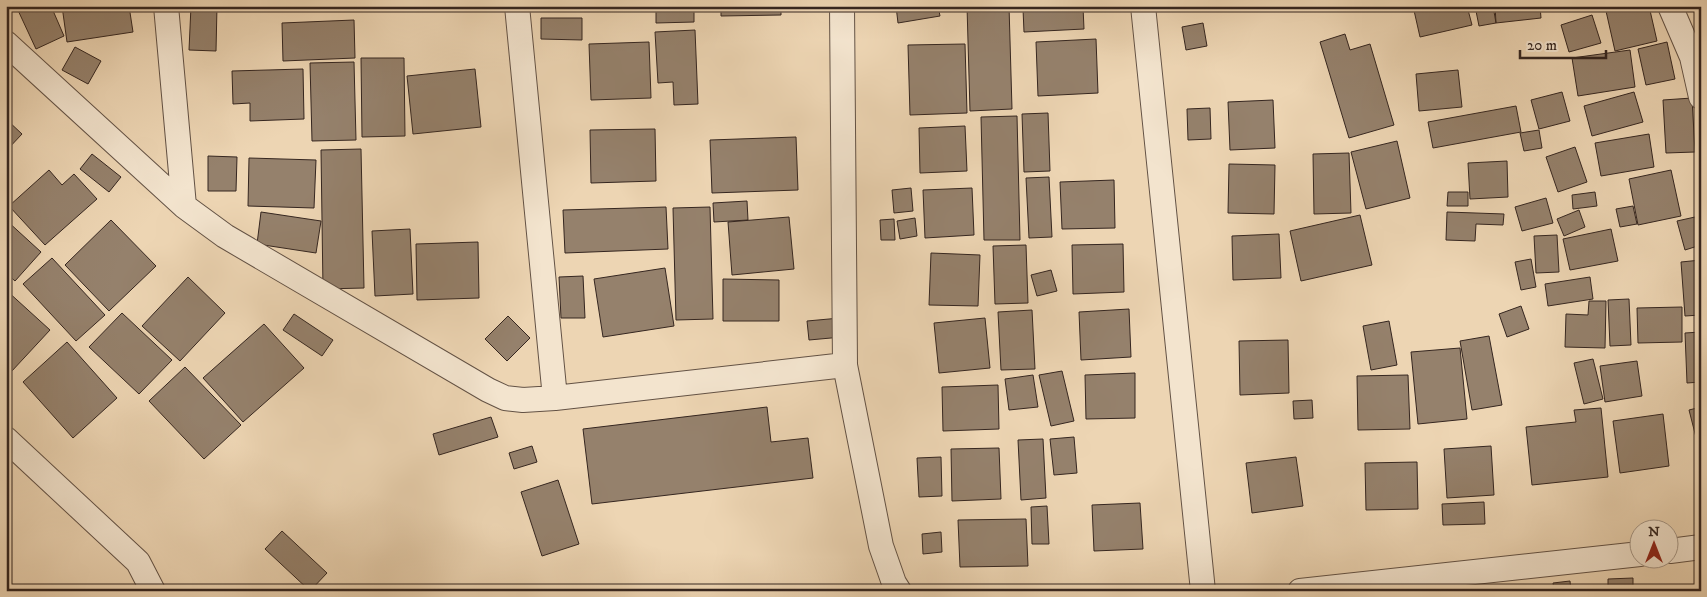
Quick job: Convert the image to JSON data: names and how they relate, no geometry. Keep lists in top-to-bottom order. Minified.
{"scale_bar":"20 m","north":"top"}
